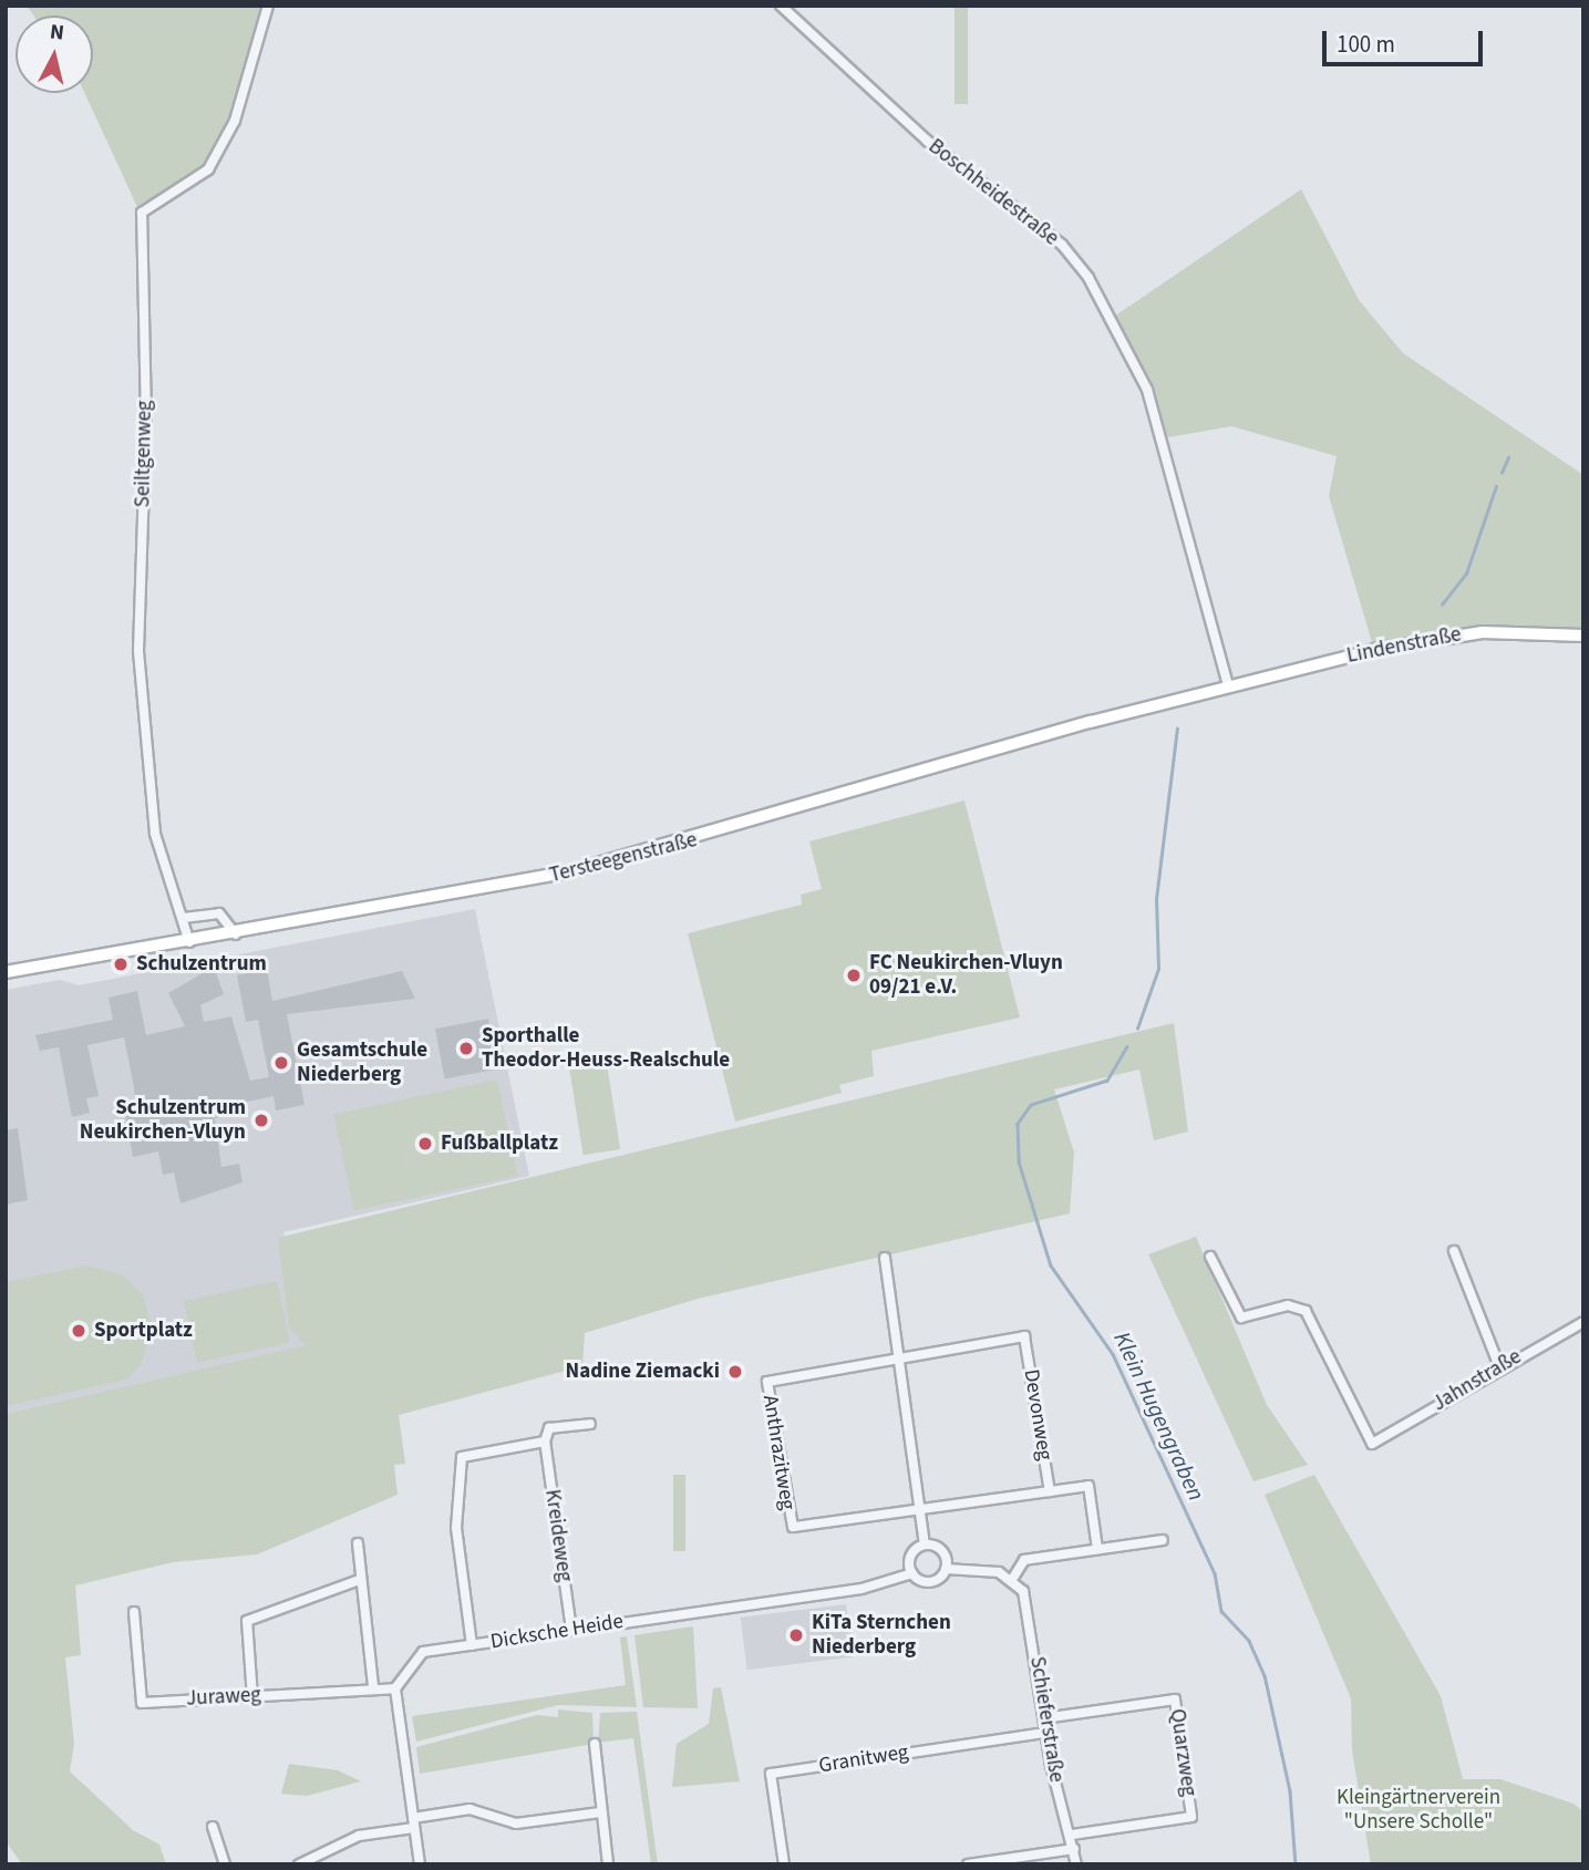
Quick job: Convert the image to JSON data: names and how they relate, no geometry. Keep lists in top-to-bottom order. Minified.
{"streets":{"street":["Boschheidestraße","Seiltgenweg","Lindenstraße","Tersteegenstraße","Jahnstraße","Devonweg","Anthrazitweg","Kreideweg","Dicksche Heide","Juraweg","Schieferstraße","Quarzweg","Granitweg"]},"crossings":[["Boschheidestraße","Lindenstraße"],["Boschheidestraße","Tersteegenstraße"],["Seiltgenweg","Tersteegenstraße"],["Lindenstraße","Tersteegenstraße"],["Devonweg","Anthrazitweg"],["Kreideweg","Dicksche Heide"],["Dicksche Heide","Juraweg"],["Schieferstraße","Quarzweg"],["Schieferstraße","Granitweg"]],"water":["Klein Hugengraben"],"parks":["Kleingärtnerverein \"Unsere Scholle\""],"places":["Schulzentrum","FC Neukirchen-Vluyn 09/21 e.V.","Sporthalle Theodor-Heuss-Realschule","Gesamtschule Niederberg","Schulzentrum Neukirchen-Vluyn","Fußballplatz","Sportplatz","Nadine Ziemacki","KiTa Sternchen Niederberg"],"scale_bar":"100 m","north":"top"}
